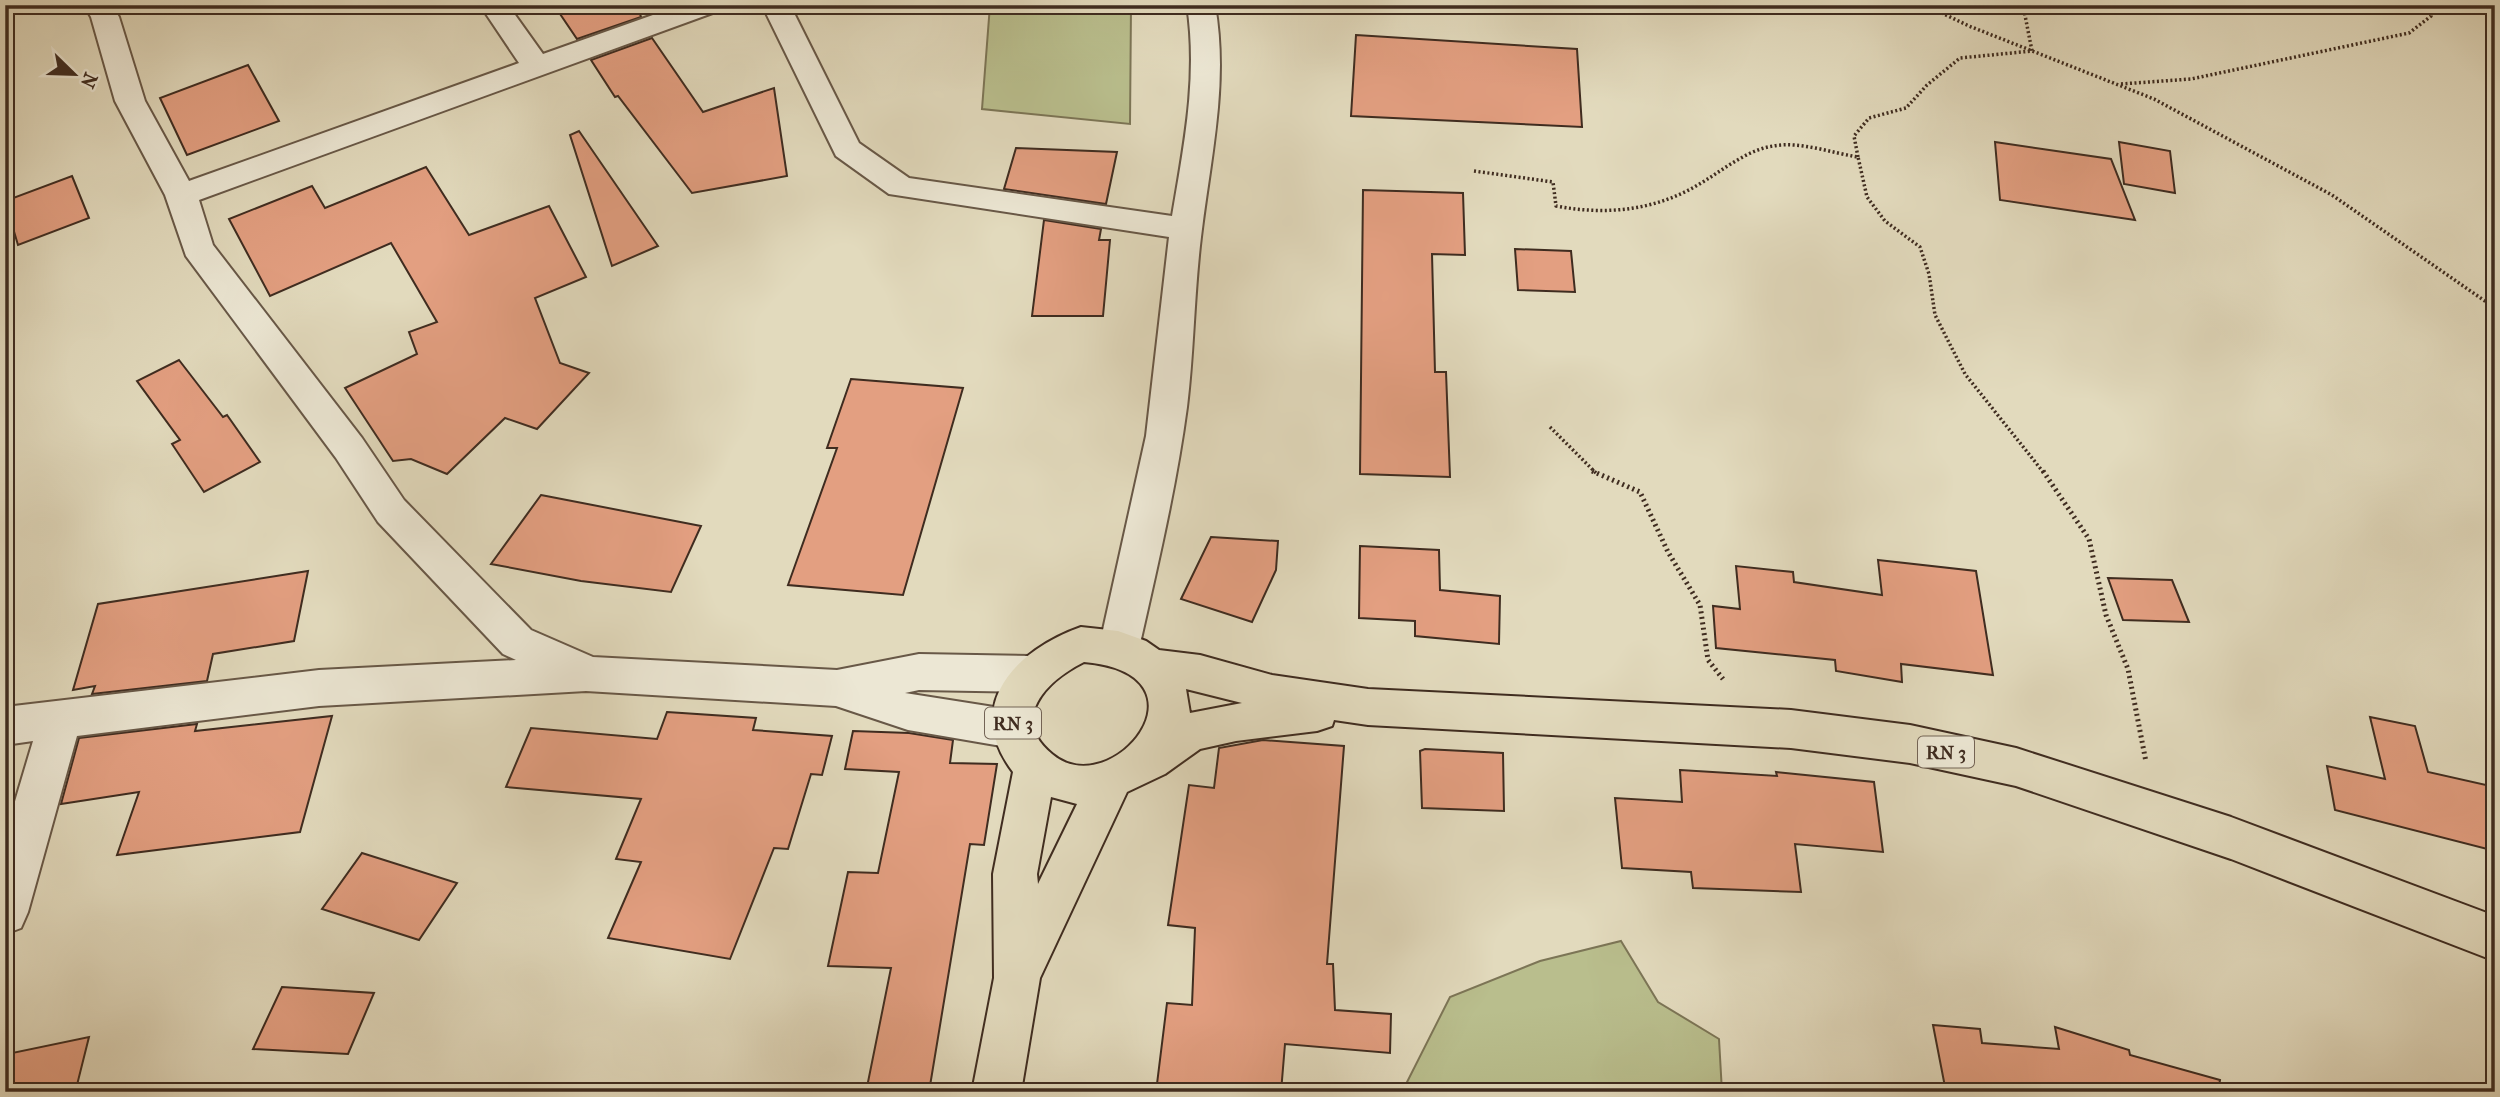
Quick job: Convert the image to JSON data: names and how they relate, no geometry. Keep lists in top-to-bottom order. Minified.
{"streets":{"highway":["RN 3"]},"north":"bottom right"}
